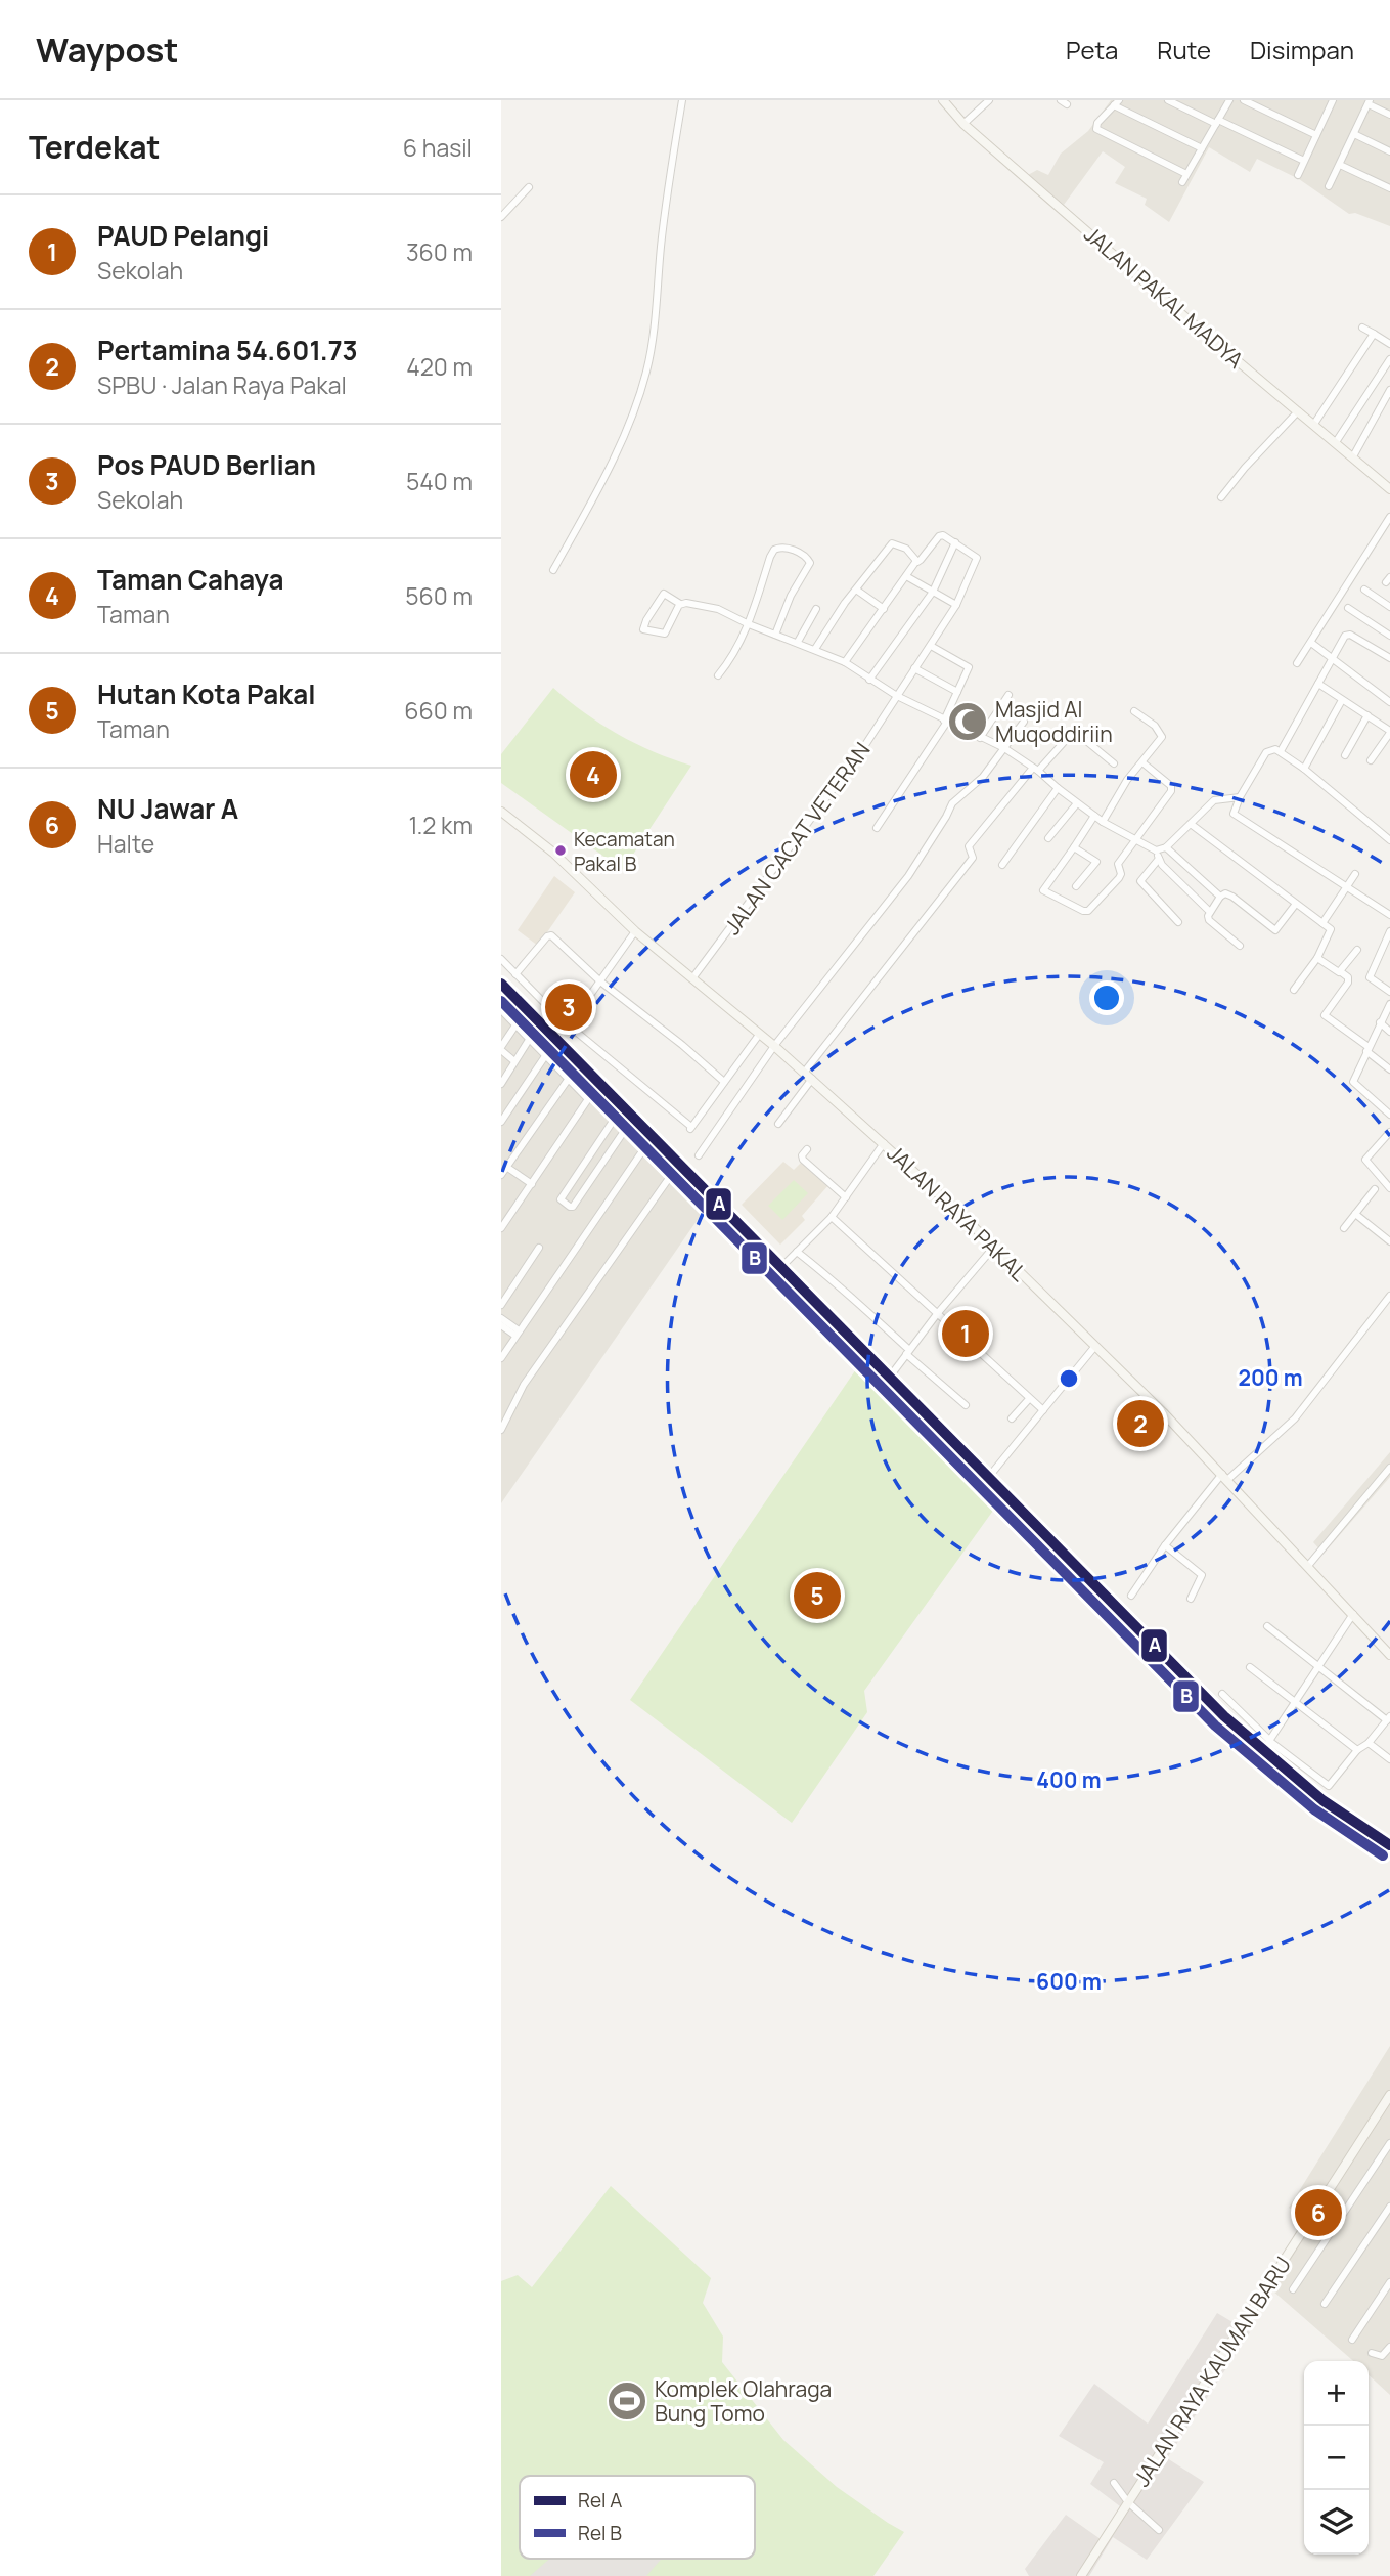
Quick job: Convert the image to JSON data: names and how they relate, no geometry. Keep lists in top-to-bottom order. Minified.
{"streets":{"main road":["JALAN PAKAL MADYA","JALAN RAYA PAKAL","JALAN RAYA KAUMAN BARU"],"street":["JALAN CACAT VETERAN"]},"crossings":[["JALAN CACAT VETERAN","JALAN RAYA PAKAL"]],"places":{"mosque":["Masjid Al Muqoddiriin"],"other":["Kecamatan Pakal B"],"sports":["Komplek Olahraga Bung Tomo"]},"lines":["rail line A","rail line B"],"legend":["Rel A","Rel B"],"page":{"header":"Waypost","nav":["Peta","Rute","Disimpan"],"heading":["Terdekat","6 hasil"],"list":[{"mark":"1","name":"PAUD Pelangi","note":"Sekolah","value":"360 m"},{"mark":"2","name":"Pertamina 54.601.73","note":"SPBU · Jalan Raya Pakal","value":"420 m"},{"mark":"3","name":"Pos PAUD Berlian","note":"Sekolah","value":"540 m"},{"mark":"4","name":"Taman Cahaya","note":"Taman","value":"560 m"},{"mark":"5","name":"Hutan Kota Pakal","note":"Taman","value":"660 m"},{"mark":"6","name":"NU Jawar A","note":"Halte","value":"1.2 km"}],"pins":["4","3","1","2","5","6"],"map_buttons":["+","−"]},"rings":["200 m","400 m","600 m"]}
